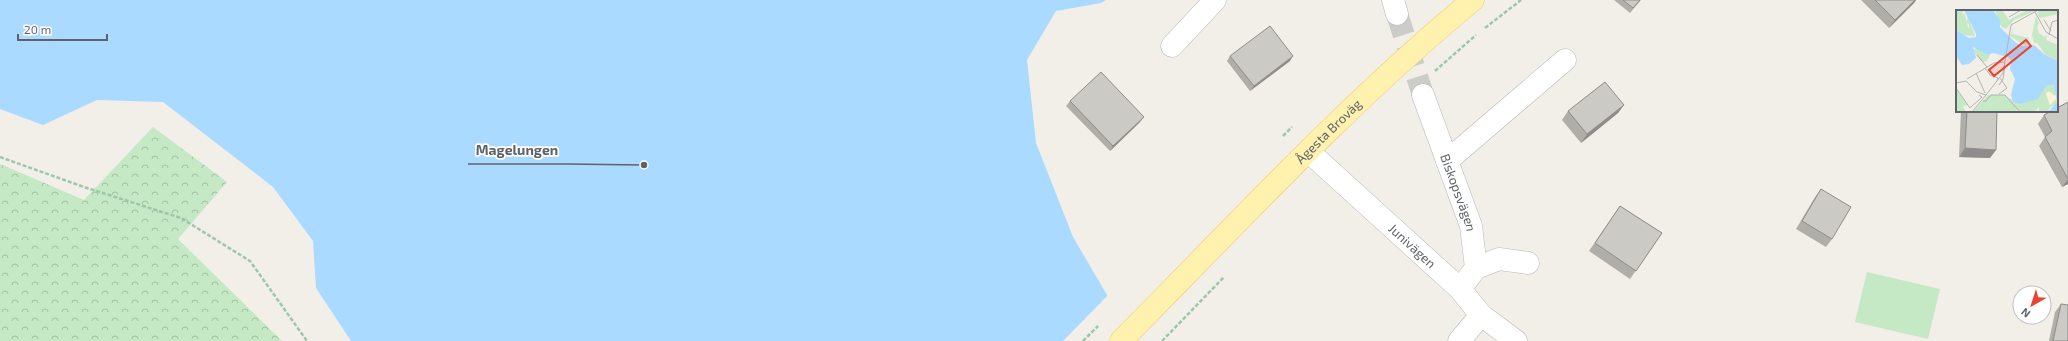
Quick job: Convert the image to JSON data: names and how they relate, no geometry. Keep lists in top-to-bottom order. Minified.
{"streets":{"main road":["Ågesta Broväg"],"street":["Biskopsvägen","Junivägen"]},"crossings":[["Ågesta Broväg","Junivägen"]],"places":["Magelungen"],"scale_bar":"20 m","north":"bottom left"}
